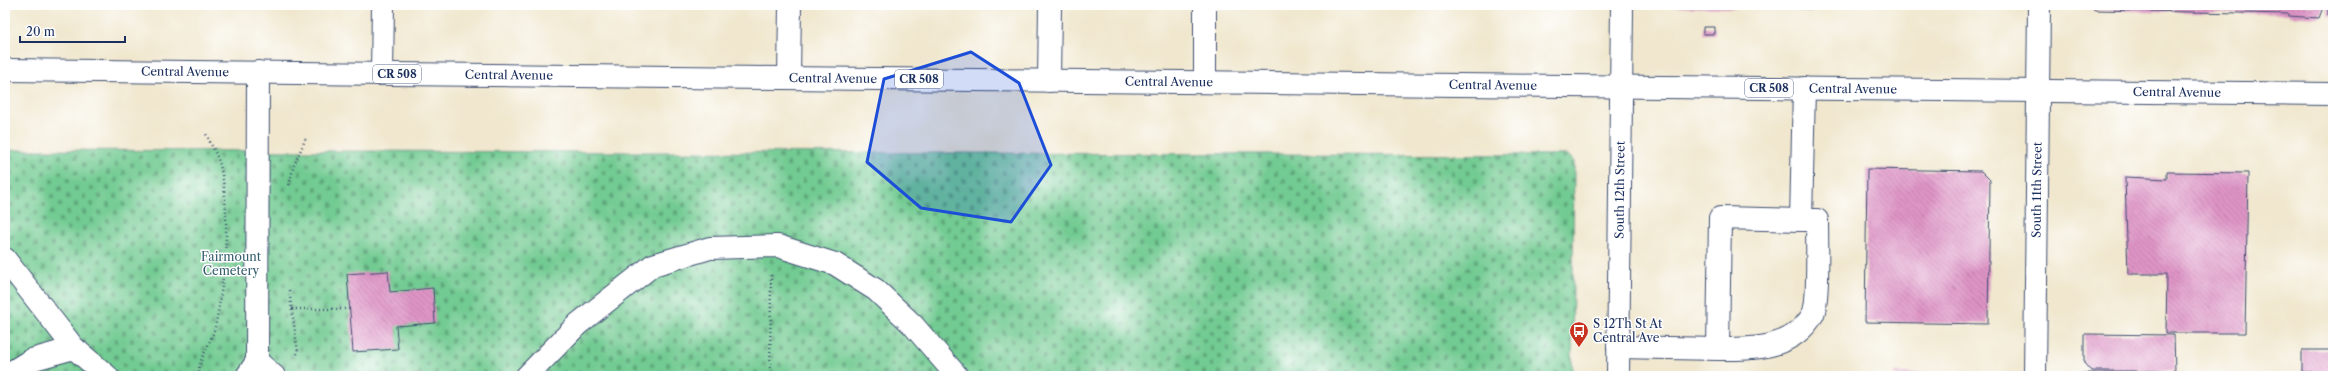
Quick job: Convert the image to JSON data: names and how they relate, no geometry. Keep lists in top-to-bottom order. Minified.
{"streets":{"main road":["Central Avenue","CR 508","South 12th Street","South 11th Street"]},"crossings":[["Central Avenue","South 12th Street"],["Central Avenue","South 11th Street"]],"parks":["Fairmount Cemetery"],"places":{"bus stop":["S 12Th St At Central Ave"]},"scale_bar":"20 m"}
